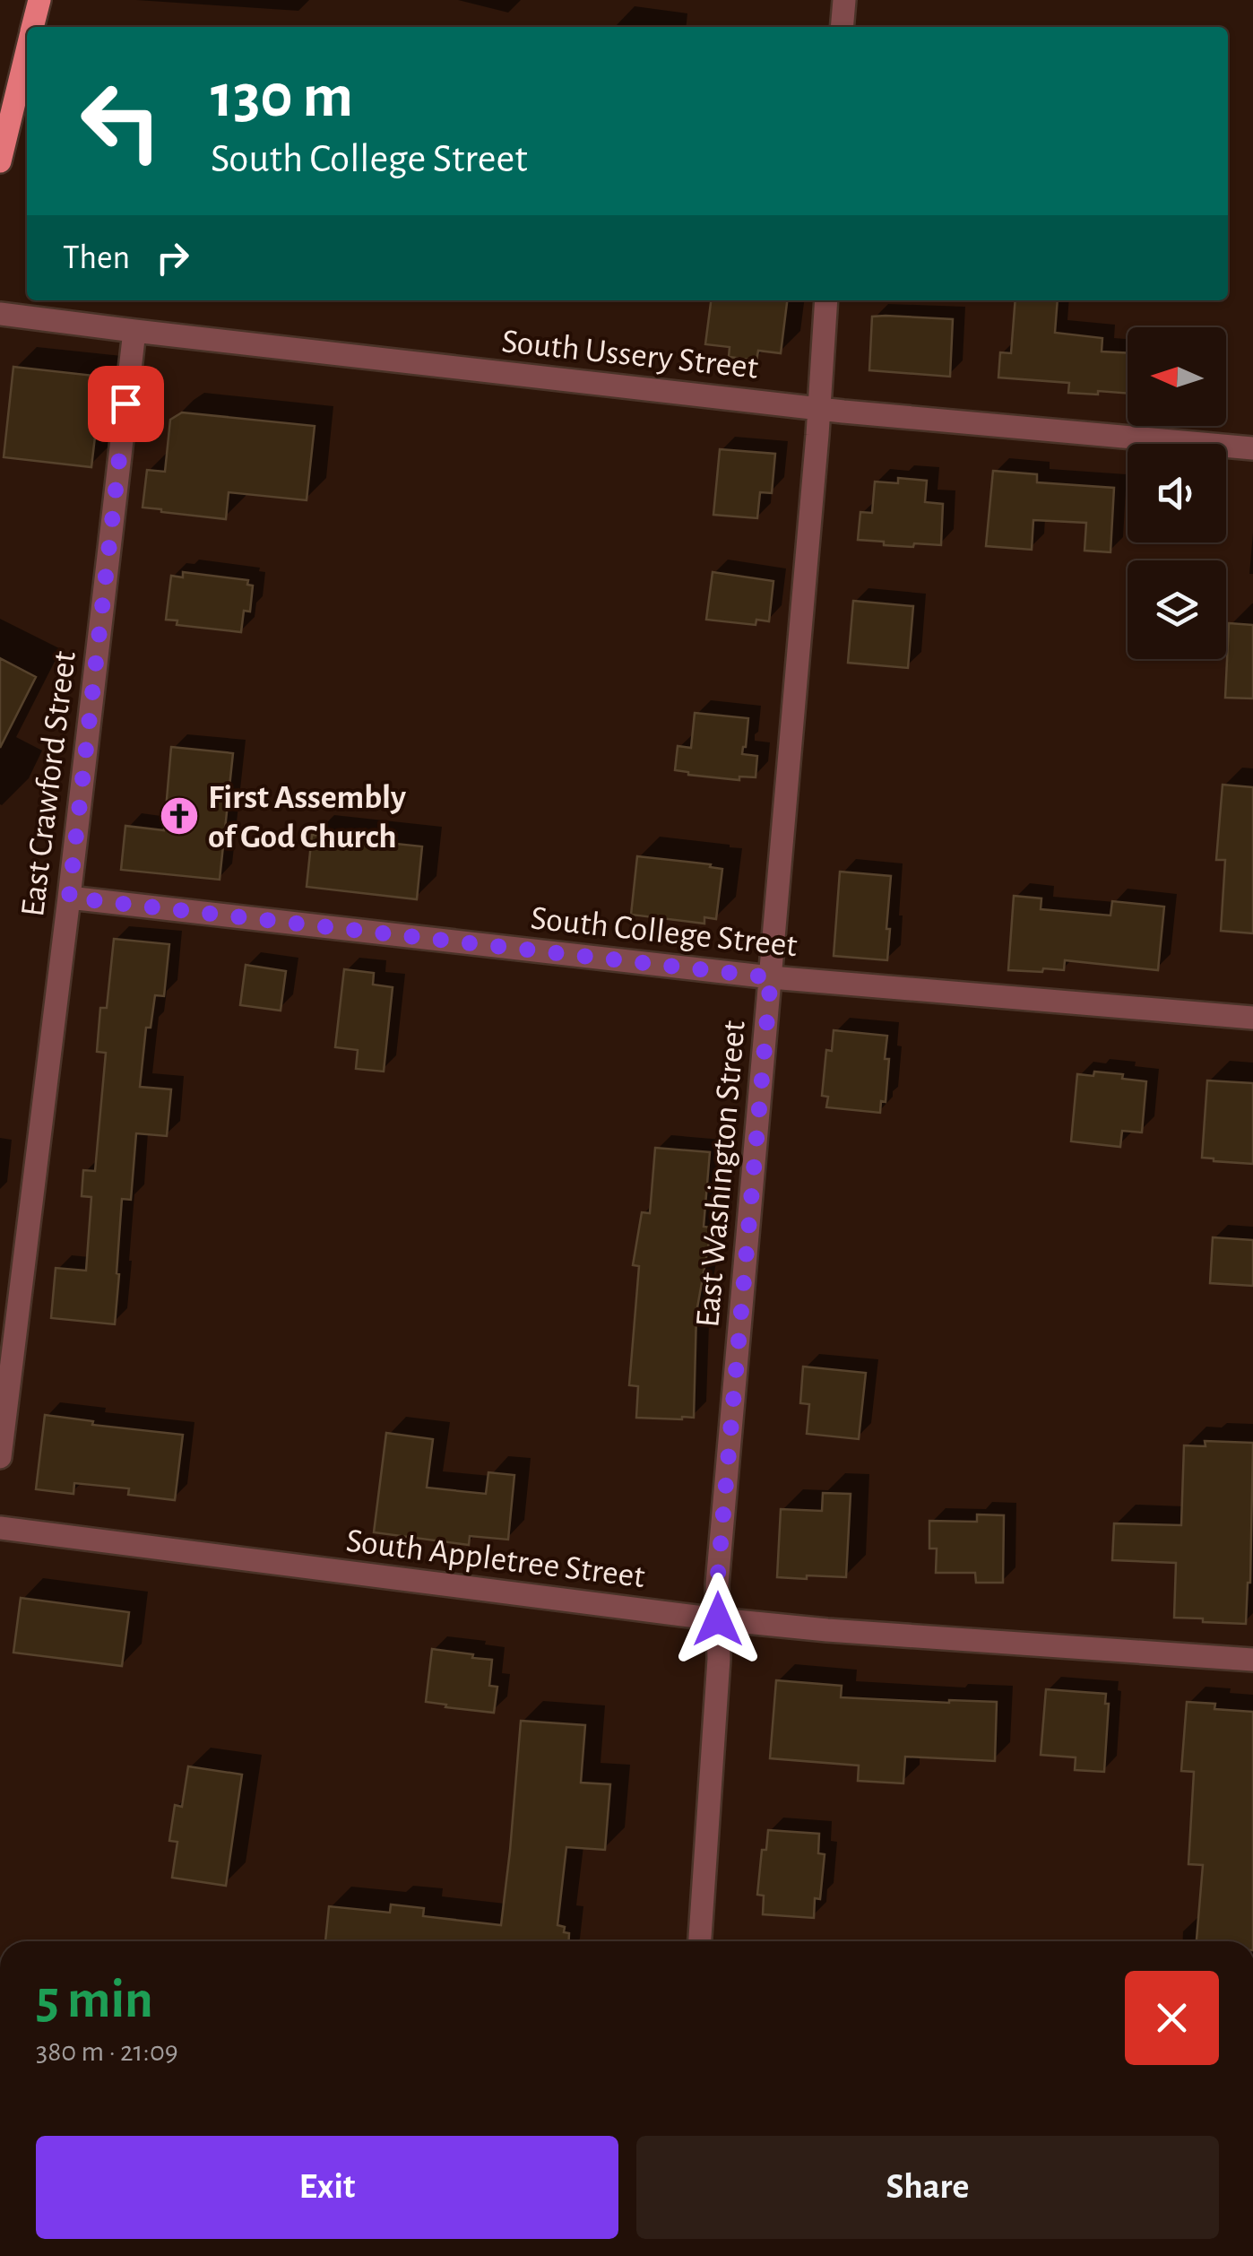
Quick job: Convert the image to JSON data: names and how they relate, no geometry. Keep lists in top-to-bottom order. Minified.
{"streets":{"street":["South Ussery Street","East Crawford Street","South College Street","East Washington Street","South Appletree Street"]},"crossings":[["South Ussery Street","East Crawford Street"],["South Ussery Street","East Washington Street"],["East Crawford Street","South College Street"],["South College Street","East Washington Street"],["East Washington Street","South Appletree Street"]],"places":{"church":["First Assembly of God Church"]},"north":"left","page":{"turn":["130 m","South College Street"],"then":"Then","heading":["5 min","380 m · 21:09"],"buttons":["Exit","Share"]}}
